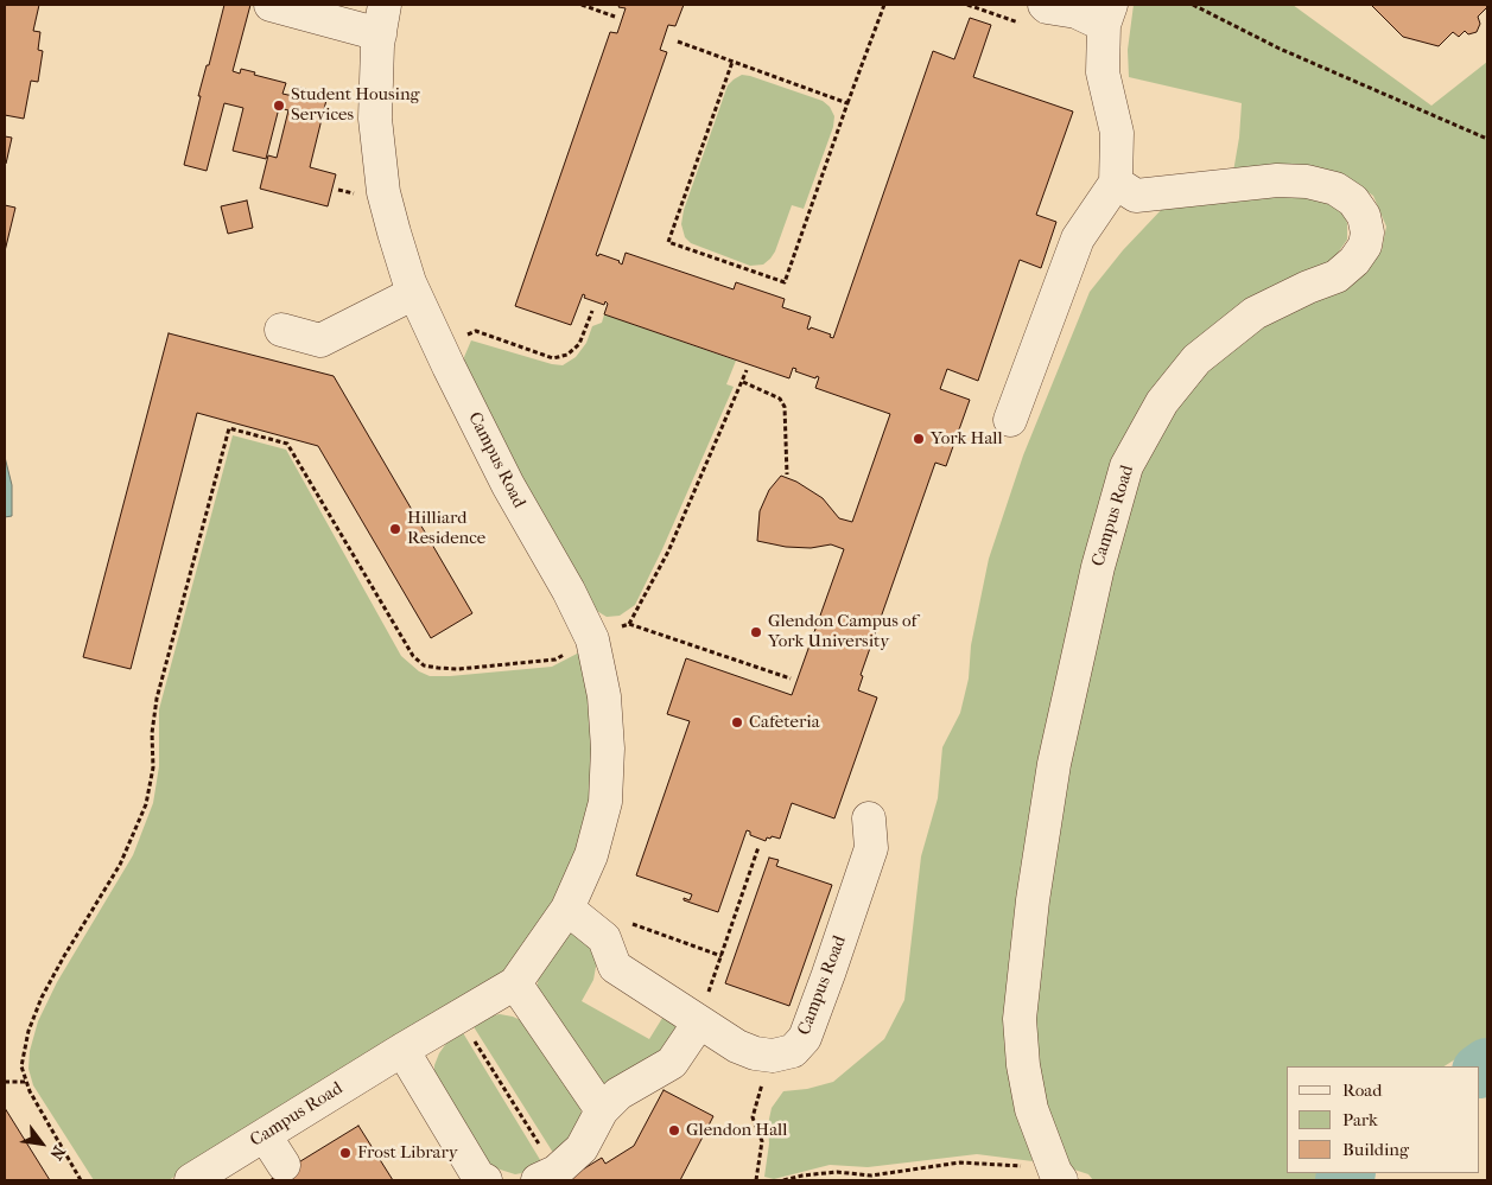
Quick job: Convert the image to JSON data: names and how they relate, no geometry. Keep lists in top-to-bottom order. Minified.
{"streets":{"lane":["Campus Road"]},"places":["Student Housing Services","York Hall","Hilliard Residence","Glendon Campus of York University","Cafeteria","Glendon Hall","Frost Library"],"legend":["Road","Park","Building"],"north":"bottom right"}
